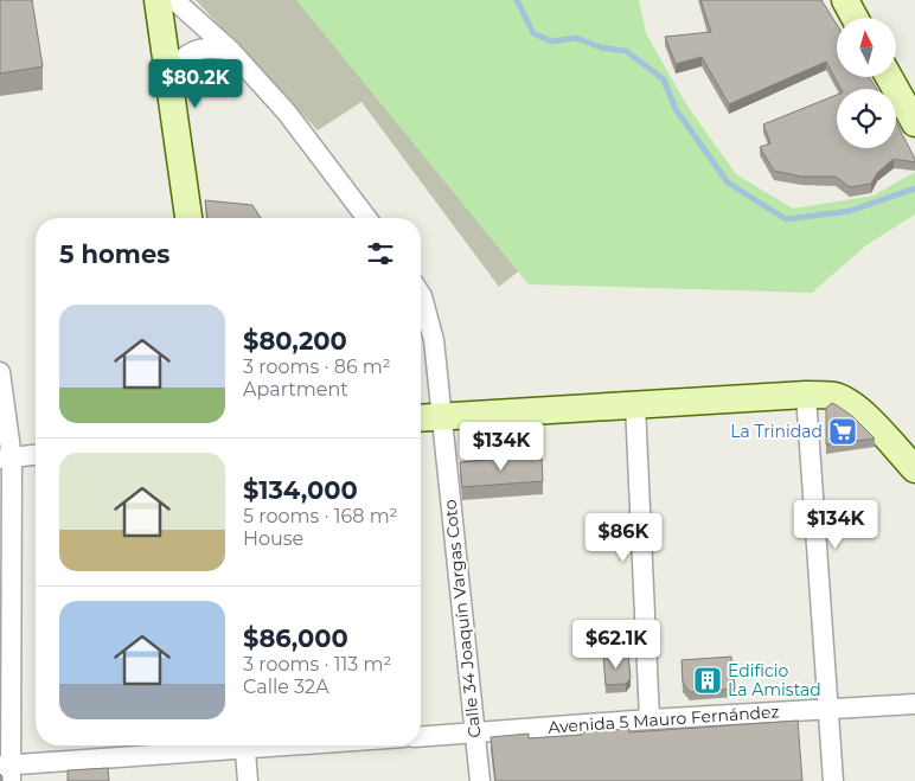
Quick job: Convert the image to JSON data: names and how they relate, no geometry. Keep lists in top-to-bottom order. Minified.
{"streets":{"street":["Calle 34 Joaquín Vargas Coto","Avenida 5 Mauro Fernández"]},"crossings":[["Calle 34 Joaquín Vargas Coto","Avenida 5 Mauro Fernández"]],"places":{"supermarket":["La Trinidad"],"building":["Edificio La Amistad"]},"north":"top","page":{"price":["$80.2K","$134K","$134K","$86K","$62.1K"],"heading":"5 homes","list":[{"name":"$80,200","note":"3 rooms · 86 m² · Apartment"},{"name":"$134,000","note":"5 rooms · 168 m² · House"},{"name":"$86,000","note":"3 rooms · 113 m² · Calle 32A"}]}}
